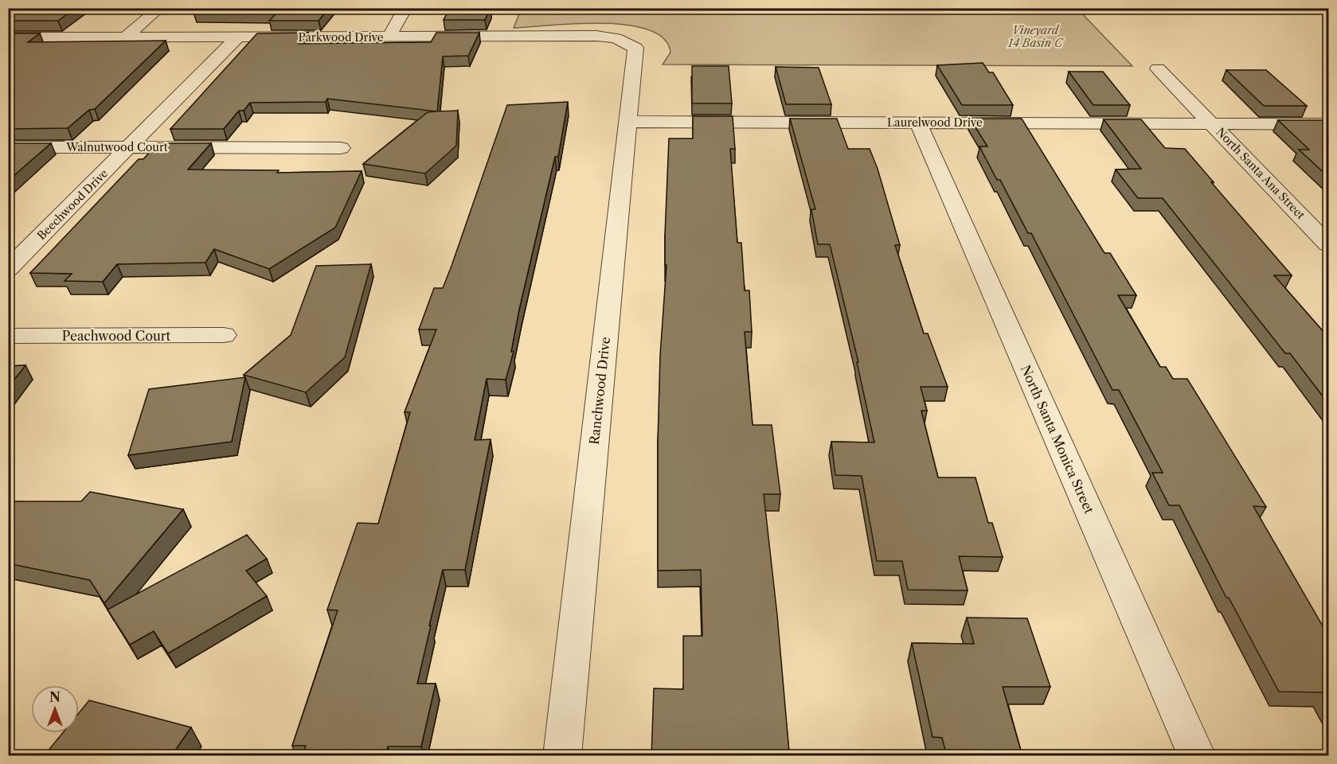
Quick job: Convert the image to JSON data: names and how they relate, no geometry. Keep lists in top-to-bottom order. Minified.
{"streets":{"street":["Parkwood Drive","Laurelwood Drive","Walnutwood Court","North Santa Ana Street","Beechwood Drive","Peachwood Court","Ranchwood Drive","North Santa Monica Street"]},"crossings":[["Parkwood Drive","Beechwood Drive"],["Parkwood Drive","Ranchwood Drive"],["Laurelwood Drive","North Santa Ana Street"],["Laurelwood Drive","Ranchwood Drive"],["Laurelwood Drive","North Santa Monica Street"],["Walnutwood Court","Beechwood Drive"]],"parks":["Vineyard 14 Basin C"],"north":"top"}
